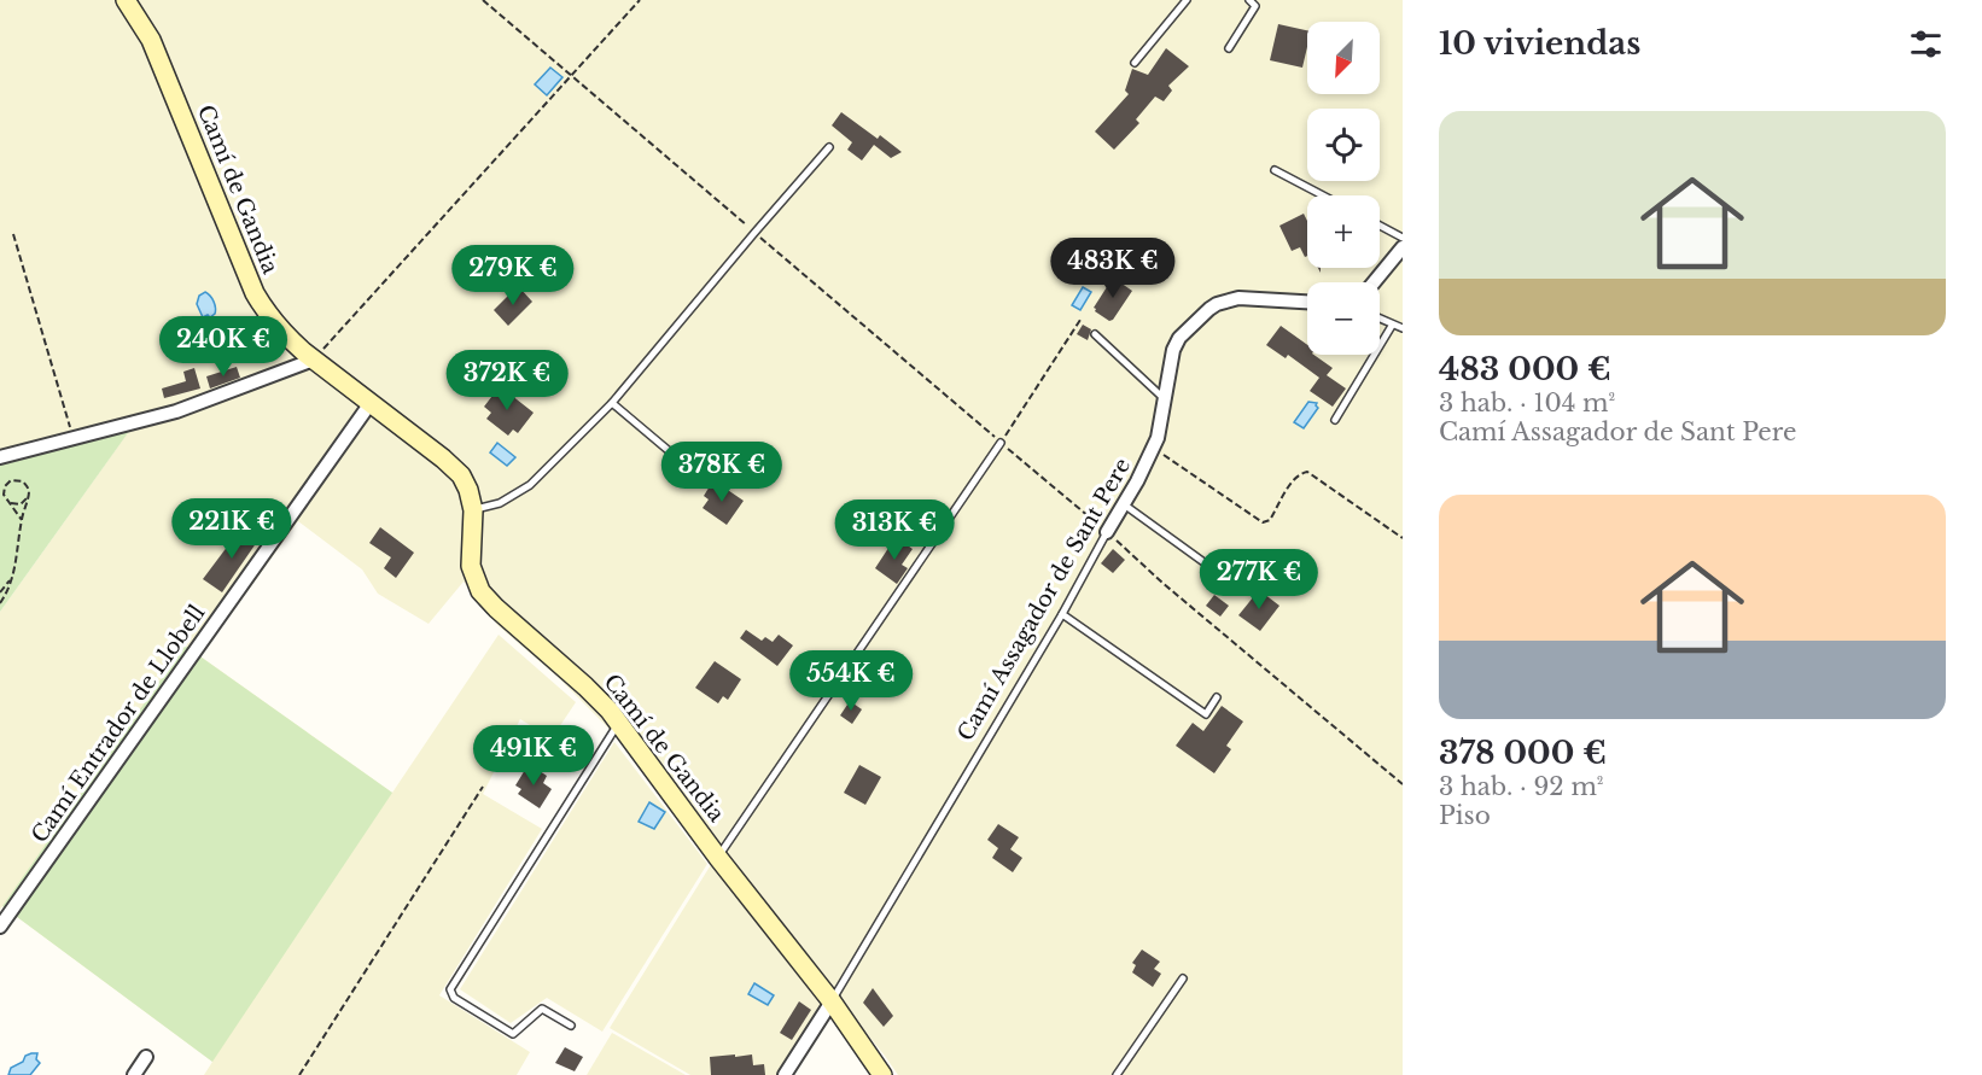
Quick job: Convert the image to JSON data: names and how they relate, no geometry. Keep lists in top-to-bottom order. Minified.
{"streets":{"main road":["Camí de Gandia"],"street":["Camí Assagador de Sant Pere","Camí Entrador de Llobell"]},"crossings":[["Camí de Gandia","Camí Assagador de Sant Pere"],["Camí de Gandia","Camí Entrador de Llobell"]],"north":"bottom left","page":{"heading":"10 viviendas","map_buttons":["+","−"],"list":[{"name":"483 000 €","note":"3 hab. · 104 m² · Camí Assagador de Sant Pere"},{"name":"378 000 €","note":"3 hab. · 92 m² · Piso"}],"price":["483K €","279K €","240K €","372K €","378K €","221K €","313K €","277K €","554K €","491K €"]}}
